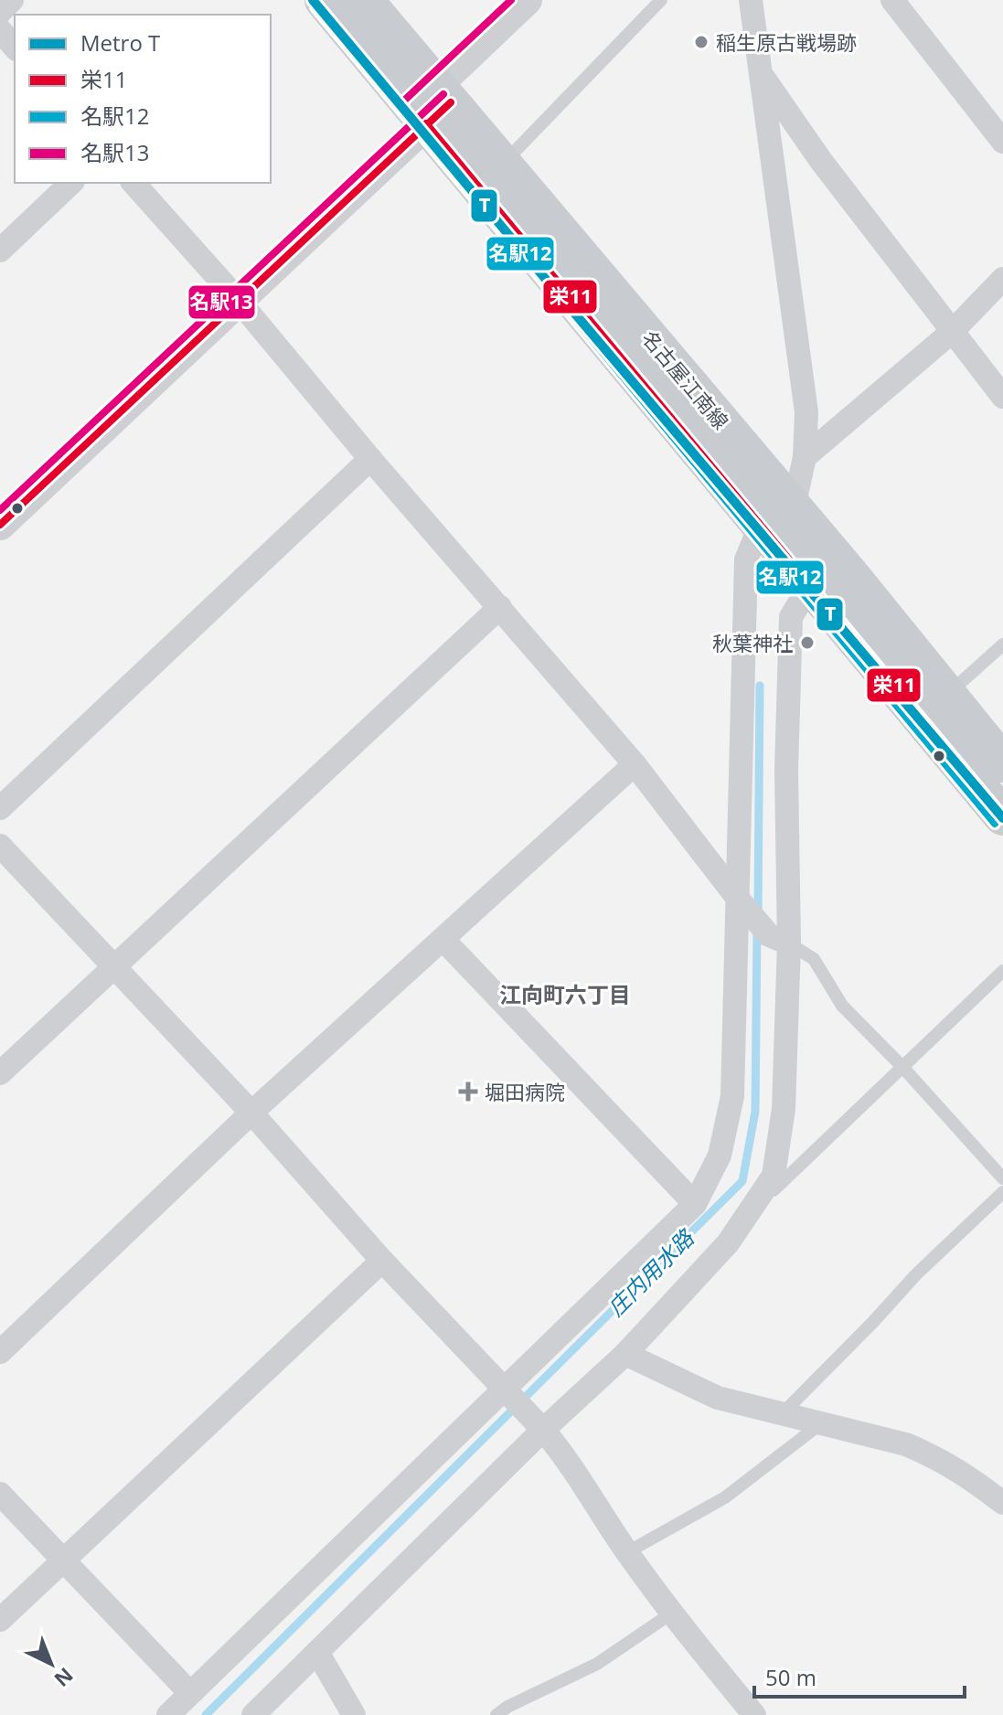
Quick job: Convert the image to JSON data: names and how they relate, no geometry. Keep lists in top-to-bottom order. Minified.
{"streets":{"main road":["名古屋江南線"]},"districts":["江向町六丁目"],"water":["庄内用水路"],"places":{"other":["稲生原古戦場跡","秋葉神社"],"health":["堀田病院"]},"lines":["metro line T","transit line 名駅13","transit line 名駅12","transit line 栄11"],"legend":["Metro T","栄11","名駅12","名駅13"],"scale_bar":"50 m","north":"bottom right"}
